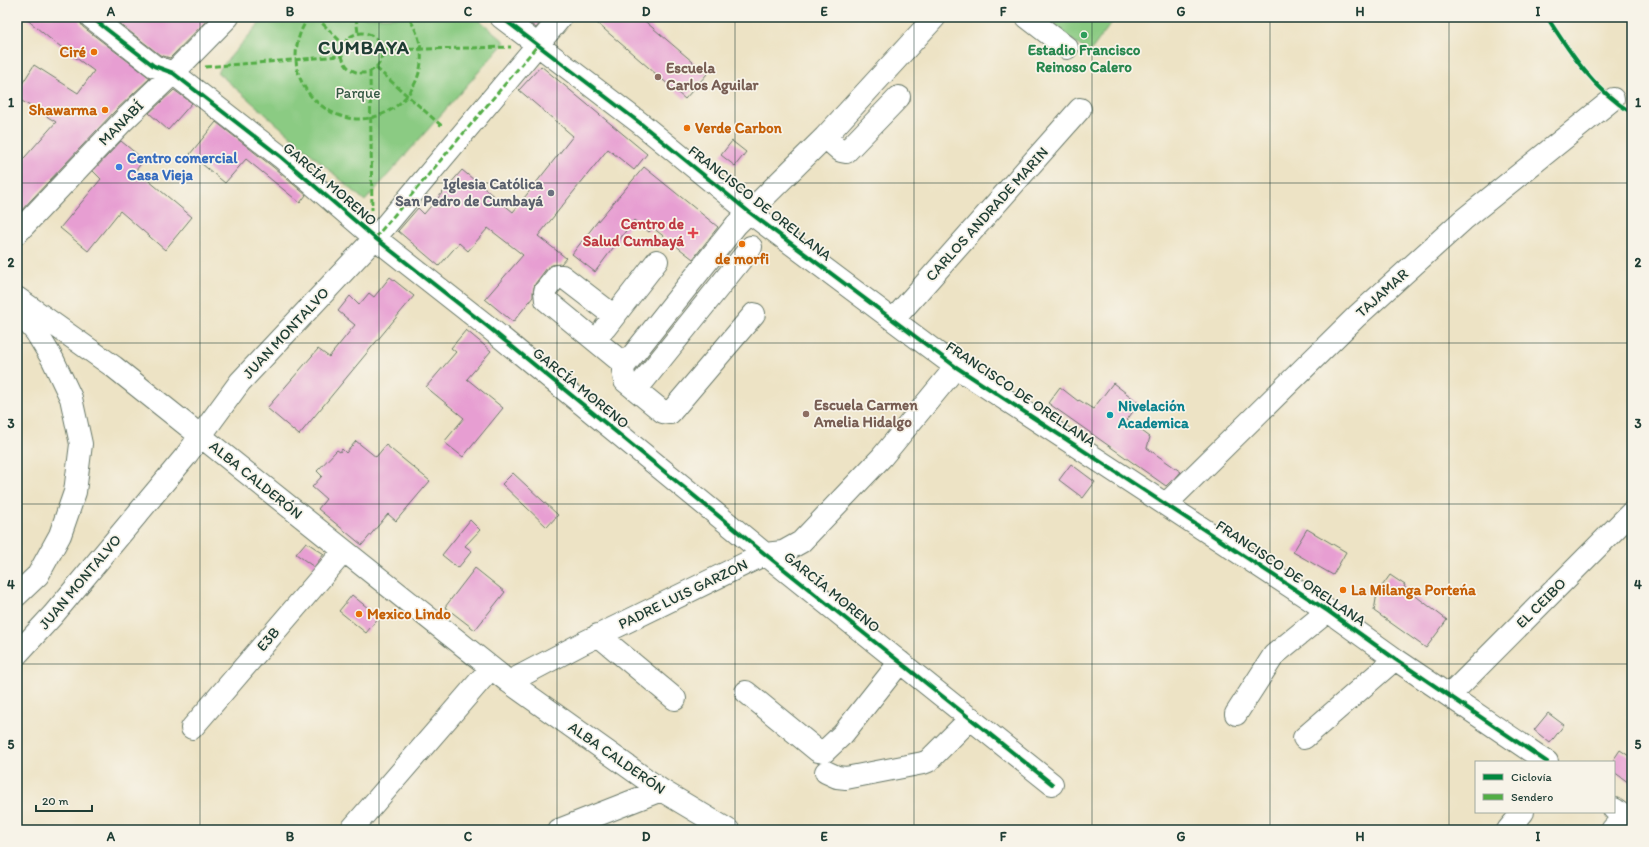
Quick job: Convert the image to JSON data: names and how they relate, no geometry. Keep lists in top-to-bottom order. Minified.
{"streets":{"street":["MANABÍ","GARCÍA MORENO","FRANCISCO DE ORELLANA","CARLOS ANDRADE MARIN","TAJAMAR","JUAN MONTALVO","ALBA CALDERÓN","PADRE LUIS GARZON","EL CEIBO","E3B"]},"crossings":[["MANABÍ","GARCÍA MORENO"],["GARCÍA MORENO","JUAN MONTALVO"],["GARCÍA MORENO","PADRE LUIS GARZON"],["FRANCISCO DE ORELLANA","CARLOS ANDRADE MARIN"],["FRANCISCO DE ORELLANA","TAJAMAR"],["FRANCISCO DE ORELLANA","JUAN MONTALVO"],["FRANCISCO DE ORELLANA","PADRE LUIS GARZON"],["FRANCISCO DE ORELLANA","EL CEIBO"],["JUAN MONTALVO","ALBA CALDERÓN"],["ALBA CALDERÓN","PADRE LUIS GARZON"],["ALBA CALDERÓN","E3B"]],"districts":["CUMBAYA"],"parks":["Parque"],"places":{"other":["Estadio Francisco Reinoso Calero","Ciré","Escuela Carlos Aguilar","Shawarma","Verde Carbon","Centro comercial Casa Vieja","Iglesia Católica San Pedro de Cumbayá","de morfi","Escuela Carmen Amelia Hidalgo","Nivelación Academica","La Milanga Porteńa","Mexico Lindo"],"health":["Centro de Salud Cumbayá"]},"legend":["Ciclovía","Sendero"],"scale_bar":"20 m","grid":{"columns":["A","B","C","D","E","F","G","H","I"],"rows":["1","2","3","4","5"]}}
